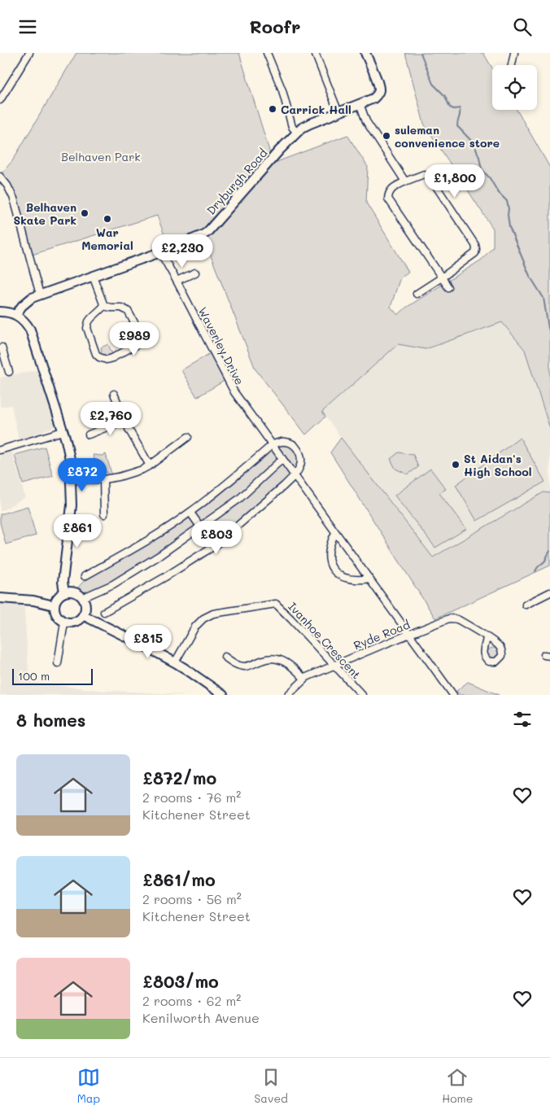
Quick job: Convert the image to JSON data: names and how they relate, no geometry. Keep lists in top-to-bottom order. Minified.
{"streets":{"street":["Dryburgh Road","Waverley Drive","Ryde Road","Ivanhoe Crescent"]},"crossings":[["Dryburgh Road","Waverley Drive"],["Waverley Drive","Ryde Road"],["Ryde Road","Ivanhoe Crescent"]],"parks":["Belhaven Park"],"places":["Carrick Hall","suleman convenience store","Belhaven Skate Park","War Memorial","St Aidan's High School"],"scale_bar":"100 m","page":{"header":"Roofr","price":["£1,800","£2,230","£989","£2,760","£872","£861","£803","£815"],"scale":"100 m","heading":"8 homes","list":[{"name":"£872/mo","note":"2 rooms · 76 m² · Kitchener Street"},{"name":"£861/mo","note":"2 rooms · 56 m² · Kitchener Street"},{"name":"£803/mo","note":"2 rooms · 62 m² · Kenilworth Avenue"}],"tabs":["Map","Saved","Home"]}}
